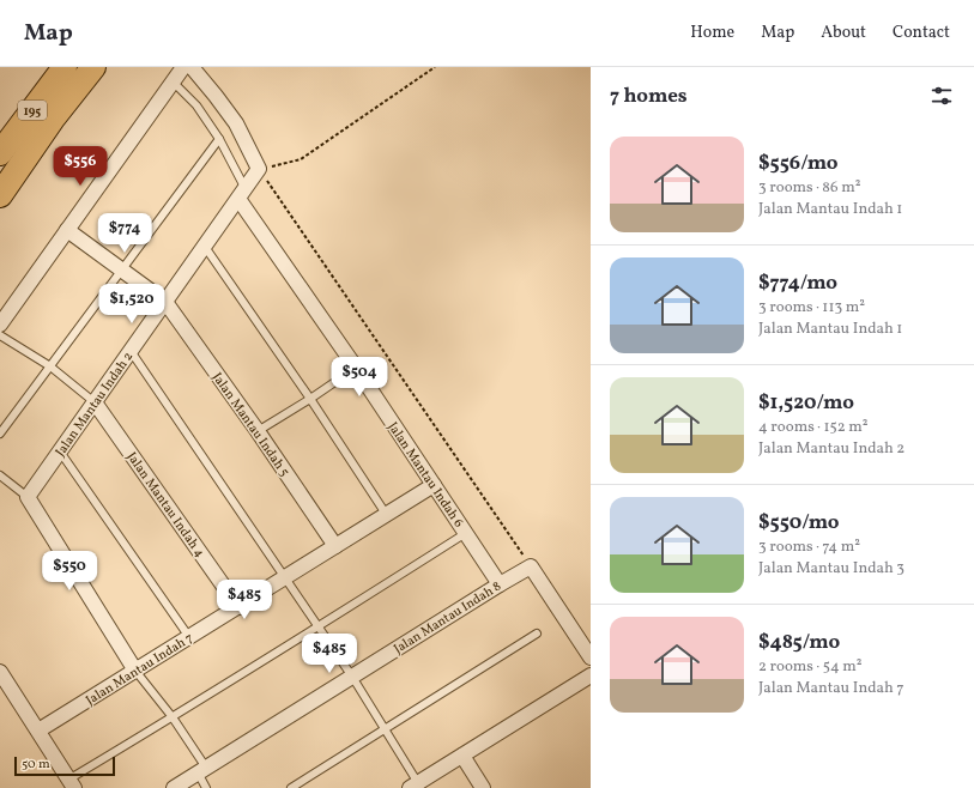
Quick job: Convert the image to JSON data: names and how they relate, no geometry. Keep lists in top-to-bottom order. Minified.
{"streets":{"highway":["195"],"street":["Jalan Mantau Indah 2","Jalan Mantau Indah 5","Jalan Mantau Indah 6","Jalan Mantau Indah 4","Jalan Mantau Indah 8","Jalan Mantau Indah 7"]},"crossings":[["Jalan Mantau Indah 2","Jalan Mantau Indah 5"],["Jalan Mantau Indah 2","Jalan Mantau Indah 6"],["Jalan Mantau Indah 2","Jalan Mantau Indah 4"],["Jalan Mantau Indah 5","Jalan Mantau Indah 7"],["Jalan Mantau Indah 6","Jalan Mantau Indah 8"],["Jalan Mantau Indah 6","Jalan Mantau Indah 7"],["Jalan Mantau Indah 4","Jalan Mantau Indah 7"]],"scale_bar":"50 m","page":{"header":"Map","nav":["Home","Map","About","Contact"],"heading":"7 homes","list":[{"name":"$556/mo","note":"3 rooms · 86 m² · Jalan Mantau Indah 1"},{"name":"$774/mo","note":"3 rooms · 113 m² · Jalan Mantau Indah 1"},{"name":"$1,520/mo","note":"4 rooms · 152 m² · Jalan Mantau Indah 2"},{"name":"$550/mo","note":"3 rooms · 74 m² · Jalan Mantau Indah 3"},{"name":"$485/mo","note":"2 rooms · 54 m² · Jalan Mantau Indah 7"}],"price":["$556","$774","$1,520","$504","$550","$485","$485"],"scale":"50 m"}}
